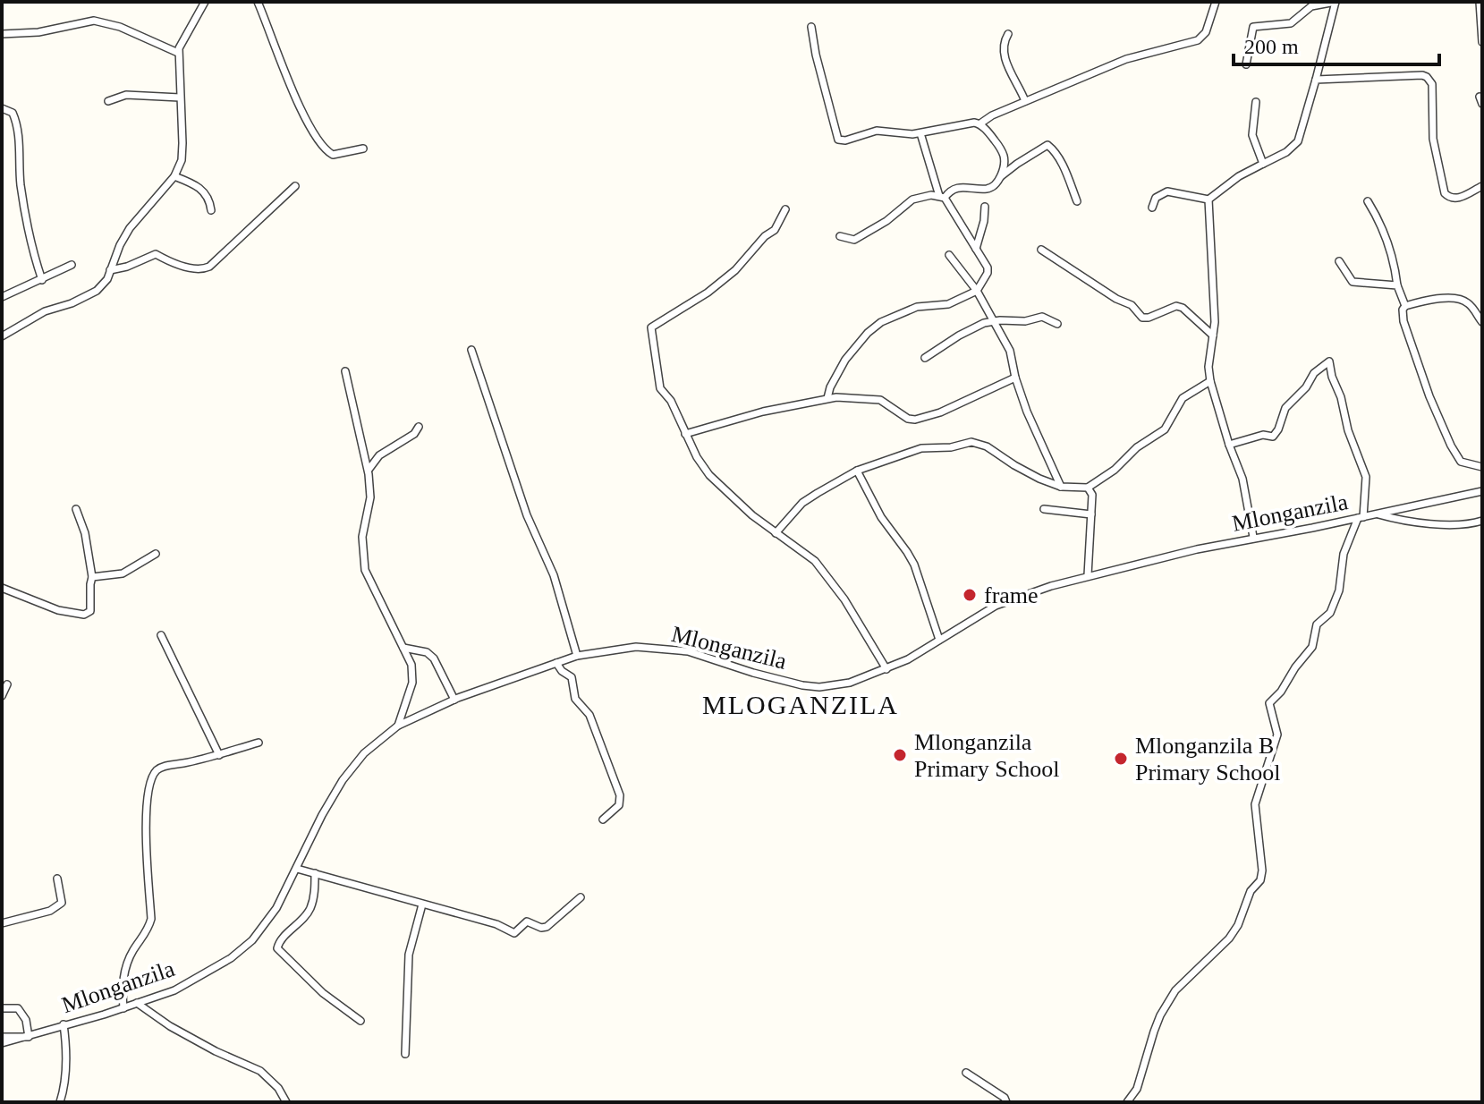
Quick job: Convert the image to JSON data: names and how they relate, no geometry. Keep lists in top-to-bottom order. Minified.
{"streets":{"street":["Mlonganzila"]},"districts":["MLOGANZILA"],"places":["frame","Mlonganzila Primary School","Mlonganzila B Primary School"],"scale_bar":"200 m"}
